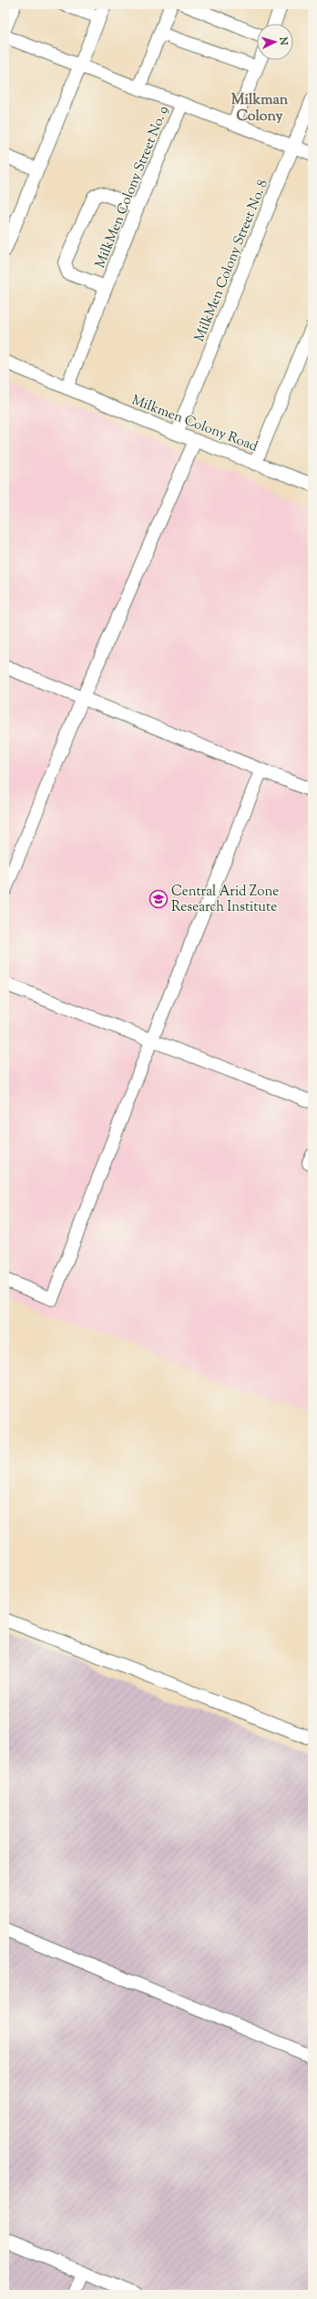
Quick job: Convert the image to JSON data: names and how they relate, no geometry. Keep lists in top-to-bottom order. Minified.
{"streets":{"street":["MilkMen Colony Street No. 9","MilkMen Colony Street No. 8","Milkmen Colony Road"]},"crossings":[["MilkMen Colony Street No. 9","Milkmen Colony Road"],["MilkMen Colony Street No. 8","Milkmen Colony Road"]],"districts":["Milkman Colony"],"places":{"school or university":["Central Arid Zone Research Institute"]},"north":"right"}
